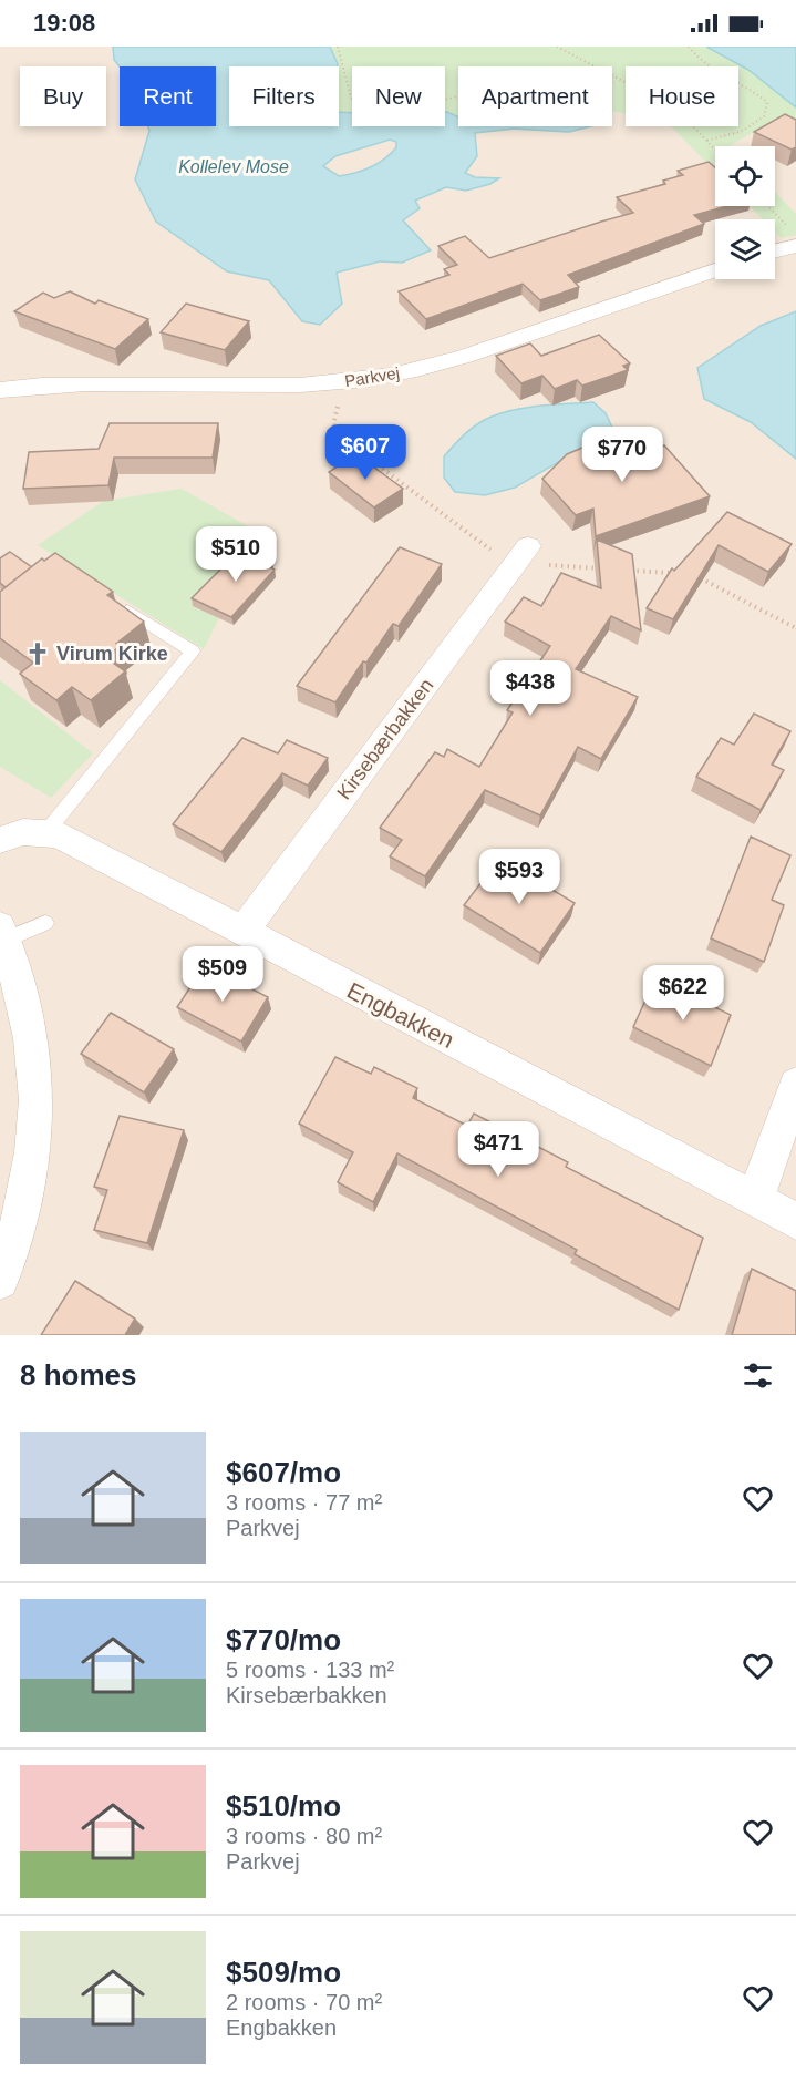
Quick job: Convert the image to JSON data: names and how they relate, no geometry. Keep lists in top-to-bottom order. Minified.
{"streets":{"street":["Parkvej","Kirsebærbakken","Engbakken"]},"crossings":[["Kirsebærbakken","Engbakken"]],"water":["Kollelev Mose"],"places":{"church":["Virum Kirke"]},"page":{"status":"19:08","chip":["Buy","Rent","Filters","New","Apartment","House"],"price":["$607","$770","$510","$438","$593","$509","$622","$471"],"heading":"8 homes","list":[{"name":"$607/mo","note":"3 rooms · 77 m² · Parkvej"},{"name":"$770/mo","note":"5 rooms · 133 m² · Kirsebærbakken"},{"name":"$510/mo","note":"3 rooms · 80 m² · Parkvej"},{"name":"$509/mo","note":"2 rooms · 70 m² · Engbakken"}]}}
